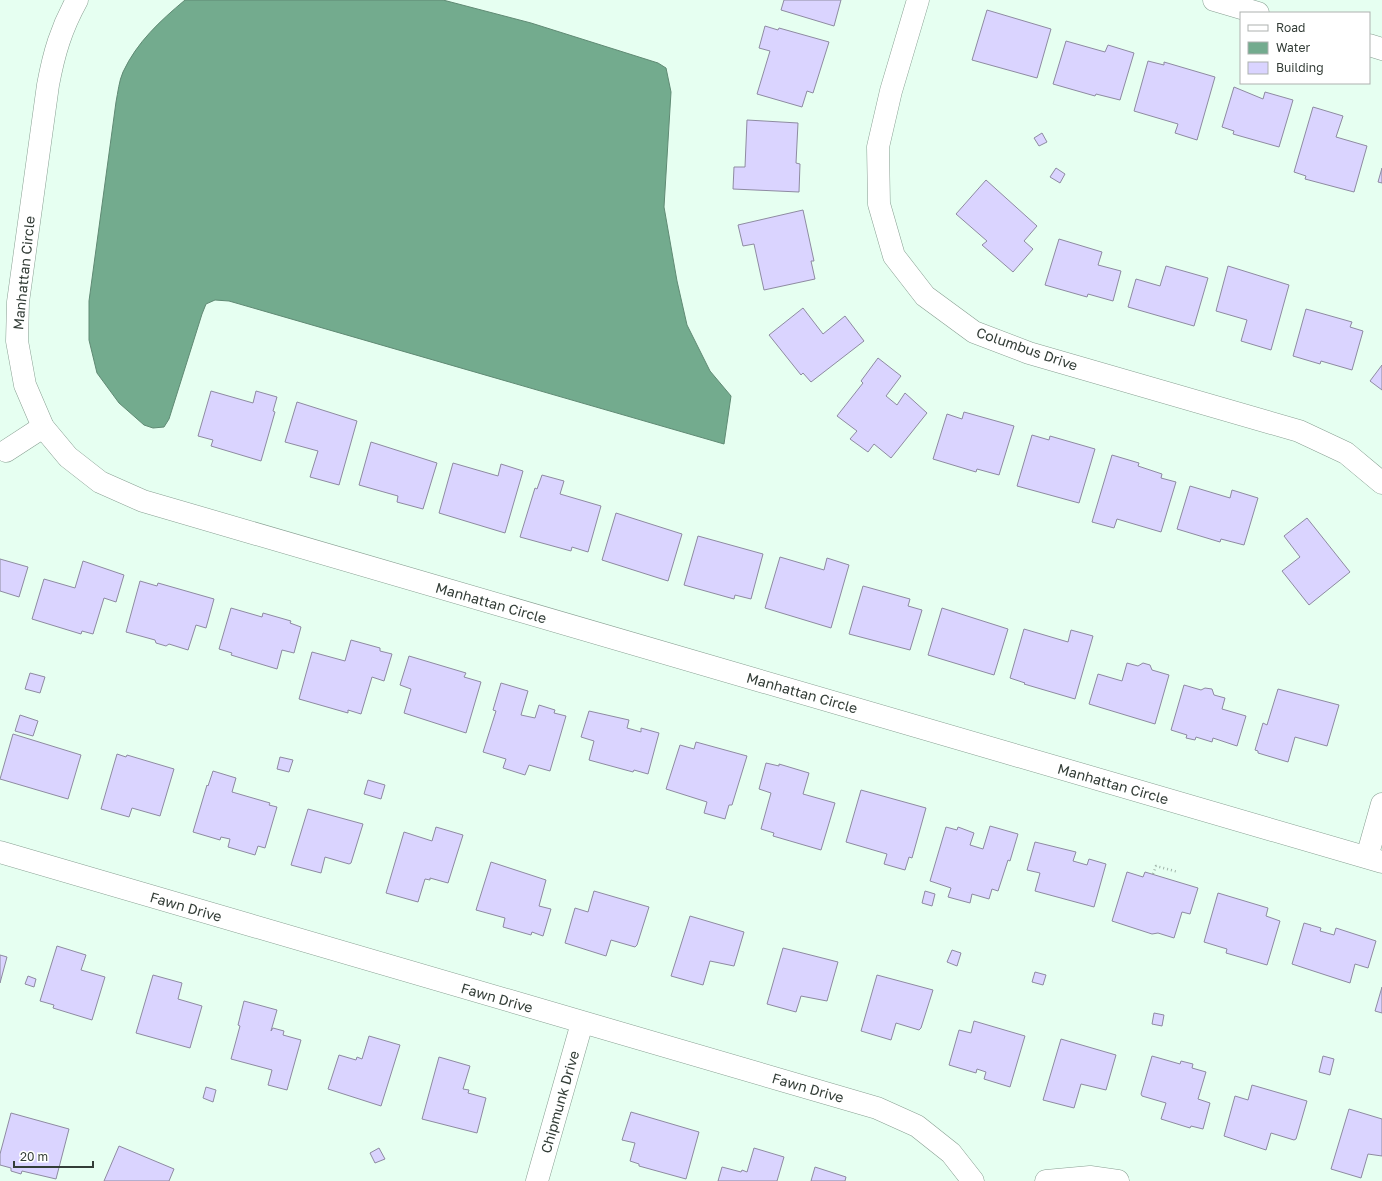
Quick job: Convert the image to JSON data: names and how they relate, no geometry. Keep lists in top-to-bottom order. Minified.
{"streets":{"street":["Manhattan Circle","Columbus Drive","Fawn Drive","Chipmunk Drive"]},"crossings":[["Fawn Drive","Chipmunk Drive"]],"legend":["Road","Water","Building"],"scale_bar":"20 m"}
